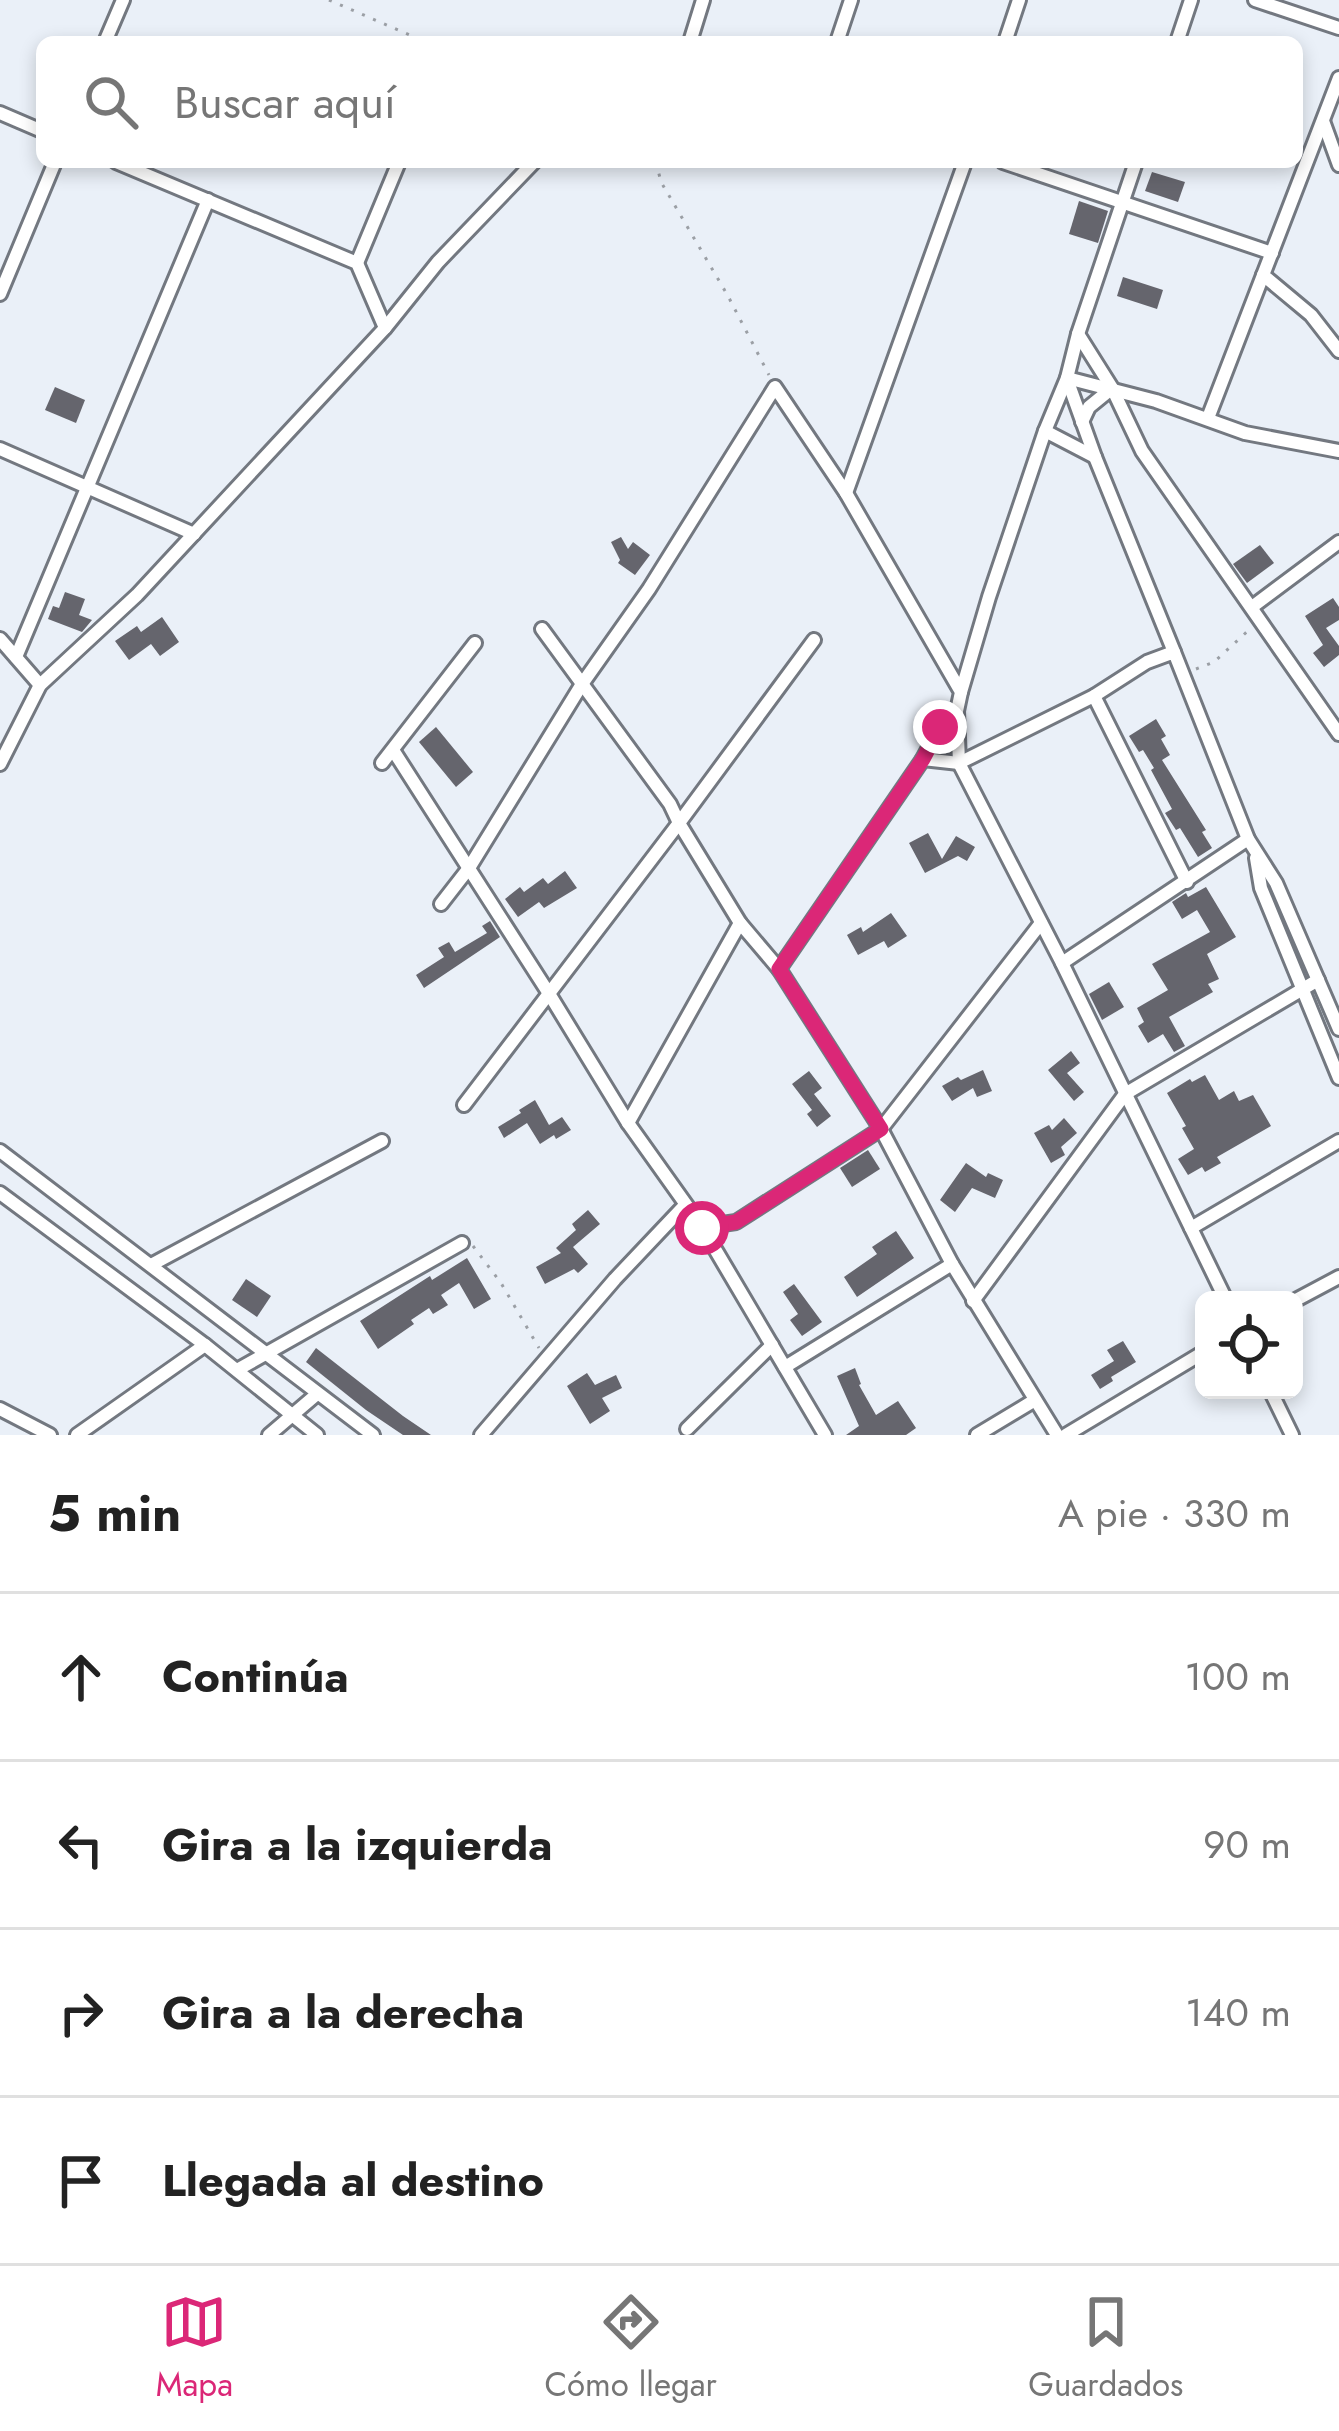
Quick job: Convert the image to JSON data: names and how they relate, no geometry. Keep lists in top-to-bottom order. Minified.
{"page":{"search":"Buscar aquí","heading":["5 min","A pie · 330 m"],"list":[["Continúa","100 m"],["Gira a la izquierda","90 m"],["Gira a la derecha","140 m"],"Llegada al destino"],"nav":["Mapa","Cómo llegar","Guardados"]}}
